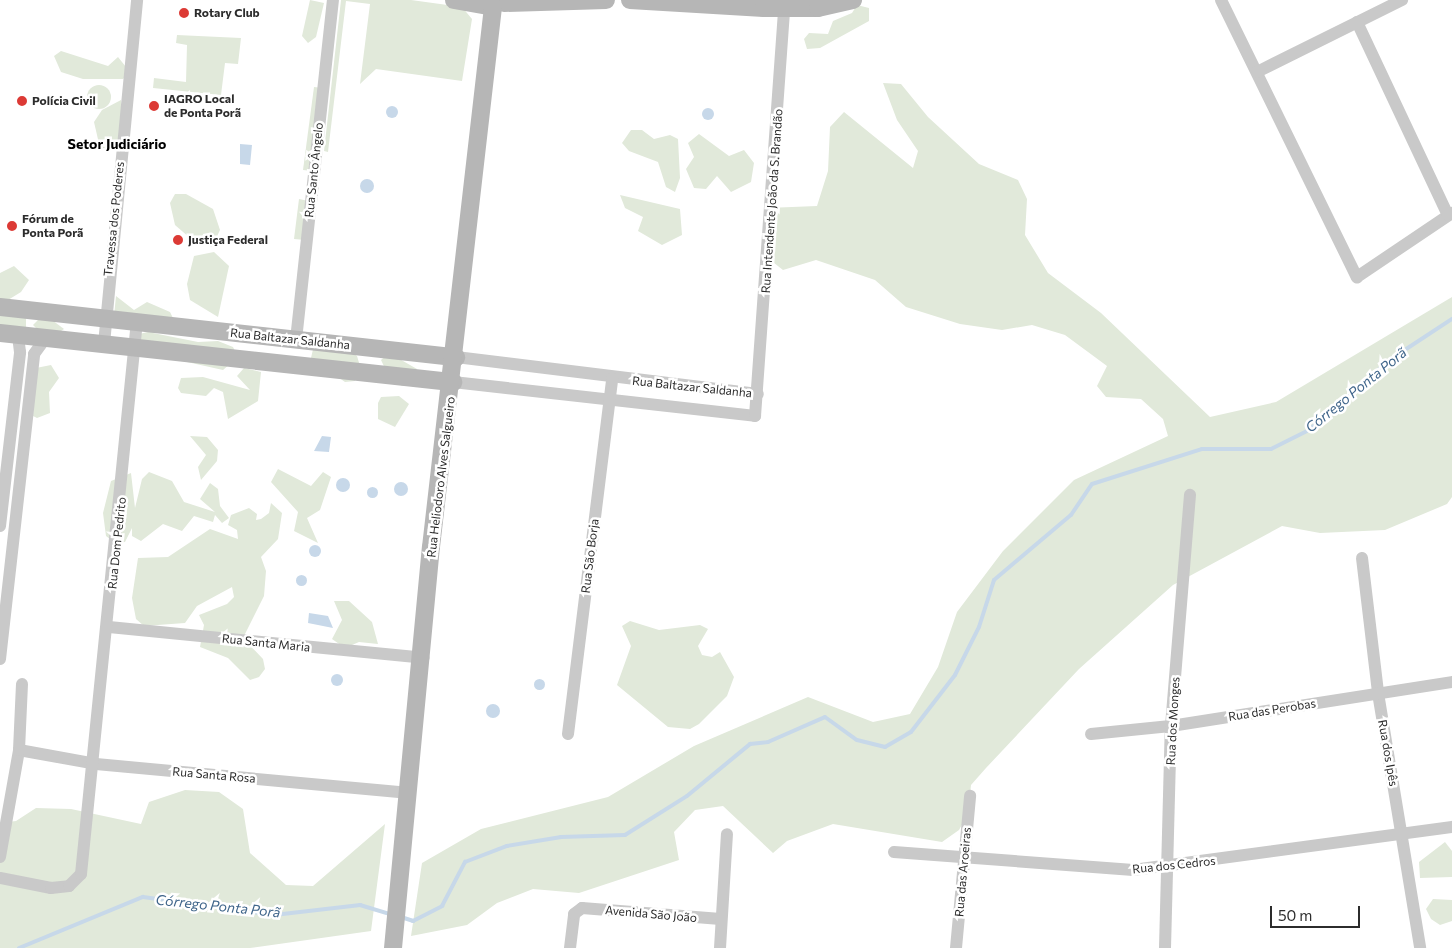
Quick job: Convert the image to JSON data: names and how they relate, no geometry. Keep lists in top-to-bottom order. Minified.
{"streets":{"main road":["Rua Baltazar Saldanha","Rua Heliodoro Alves Salgueiro"],"street":["Rua Santo Ângelo","Rua Intendente João da S. Brandão","Travessa dos Poderes","Rua Dom Pedrito","Rua São Borja","Rua Santa Maria","Rua das Perobas","Rua dos Monges","Rua dos Ipês","Rua Santa Rosa","Rua dos Cedros","Rua das Aroeiras","Avenida São João"]},"crossings":[["Rua Santo Ângelo","Rua Baltazar Saldanha"],["Rua Intendente João da S. Brandão","Rua Baltazar Saldanha"],["Travessa dos Poderes","Rua Baltazar Saldanha"],["Rua Baltazar Saldanha","Rua Heliodoro Alves Salgueiro"],["Rua Baltazar Saldanha","Rua Dom Pedrito"],["Rua Baltazar Saldanha","Rua São Borja"],["Rua Heliodoro Alves Salgueiro","Rua Santa Maria"],["Rua Heliodoro Alves Salgueiro","Rua Santa Rosa"],["Rua Dom Pedrito","Rua Santa Maria"],["Rua Dom Pedrito","Rua Santa Rosa"],["Rua das Perobas","Rua dos Monges"],["Rua das Perobas","Rua dos Ipês"],["Rua dos Monges","Rua dos Cedros"],["Rua dos Ipês","Rua dos Cedros"],["Rua dos Cedros","Rua das Aroeiras"]],"districts":["Setor Judiciário"],"water":["Córrego Ponta Porã"],"places":["Rotary Club","Polícia Civil","IAGRO Local de Ponta Porã","Fórum de Ponta Porã","Justiça Federal"],"scale_bar":"50 m"}
